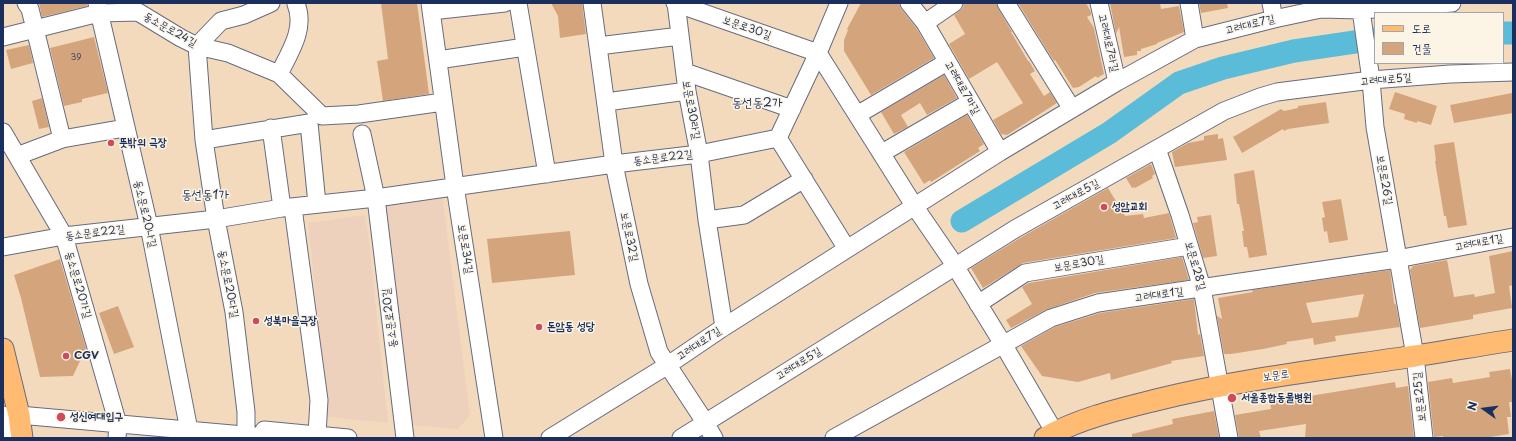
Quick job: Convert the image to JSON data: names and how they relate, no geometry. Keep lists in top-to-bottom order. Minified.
{"streets":{"main road":["보문로"],"street":["고려대로7길","보문로30길","동소문로24길","고려대로7라길","고려대로5길","고려대로7마길","보문로30라길","동소문로22길","보문로26길","동소문로20나길","보문로32길","고려대로1길","보문로34길","보문로28길","동소문로20다길","동소문로20가길","동소문로20길","보문로25길"]},"crossings":[["고려대로7길","고려대로7라길"],["고려대로7길","고려대로7마길"],["고려대로7길","보문로30라길"],["고려대로7길","보문로26길"],["고려대로7길","보문로32길"],["보문로30길","보문로30라길"],["보문로30길","보문로28길"],["동소문로24길","동소문로20나길"],["동소문로24길","보문로34길"],["동소문로24길","동소문로20다길"],["고려대로5길","보문로26길"],["고려대로5길","보문로32길"],["고려대로5길","보문로28길"],["보문로30라길","동소문로22길"],["동소문로22길","동소문로20나길"],["동소문로22길","보문로32길"],["동소문로22길","보문로34길"],["동소문로22길","동소문로20다길"],["동소문로22길","동소문로20가길"],["동소문로22길","동소문로20길"],["보문로26길","고려대로1길"],["보문로26길","보문로"],["보문로26길","보문로25길"],["고려대로1길","보문로28길"],["보문로28길","보문로"],["보문로","보문로25길"]],"districts":["동선동2가","동선동1가"],"places":["뜻밖의 극장","성암교회","성북마을극장","돈암동 성당","CGV","서울종합동물병원","성신여대입구"],"house_numbers":["39"],"legend":["도로","건물"],"north":"left"}
